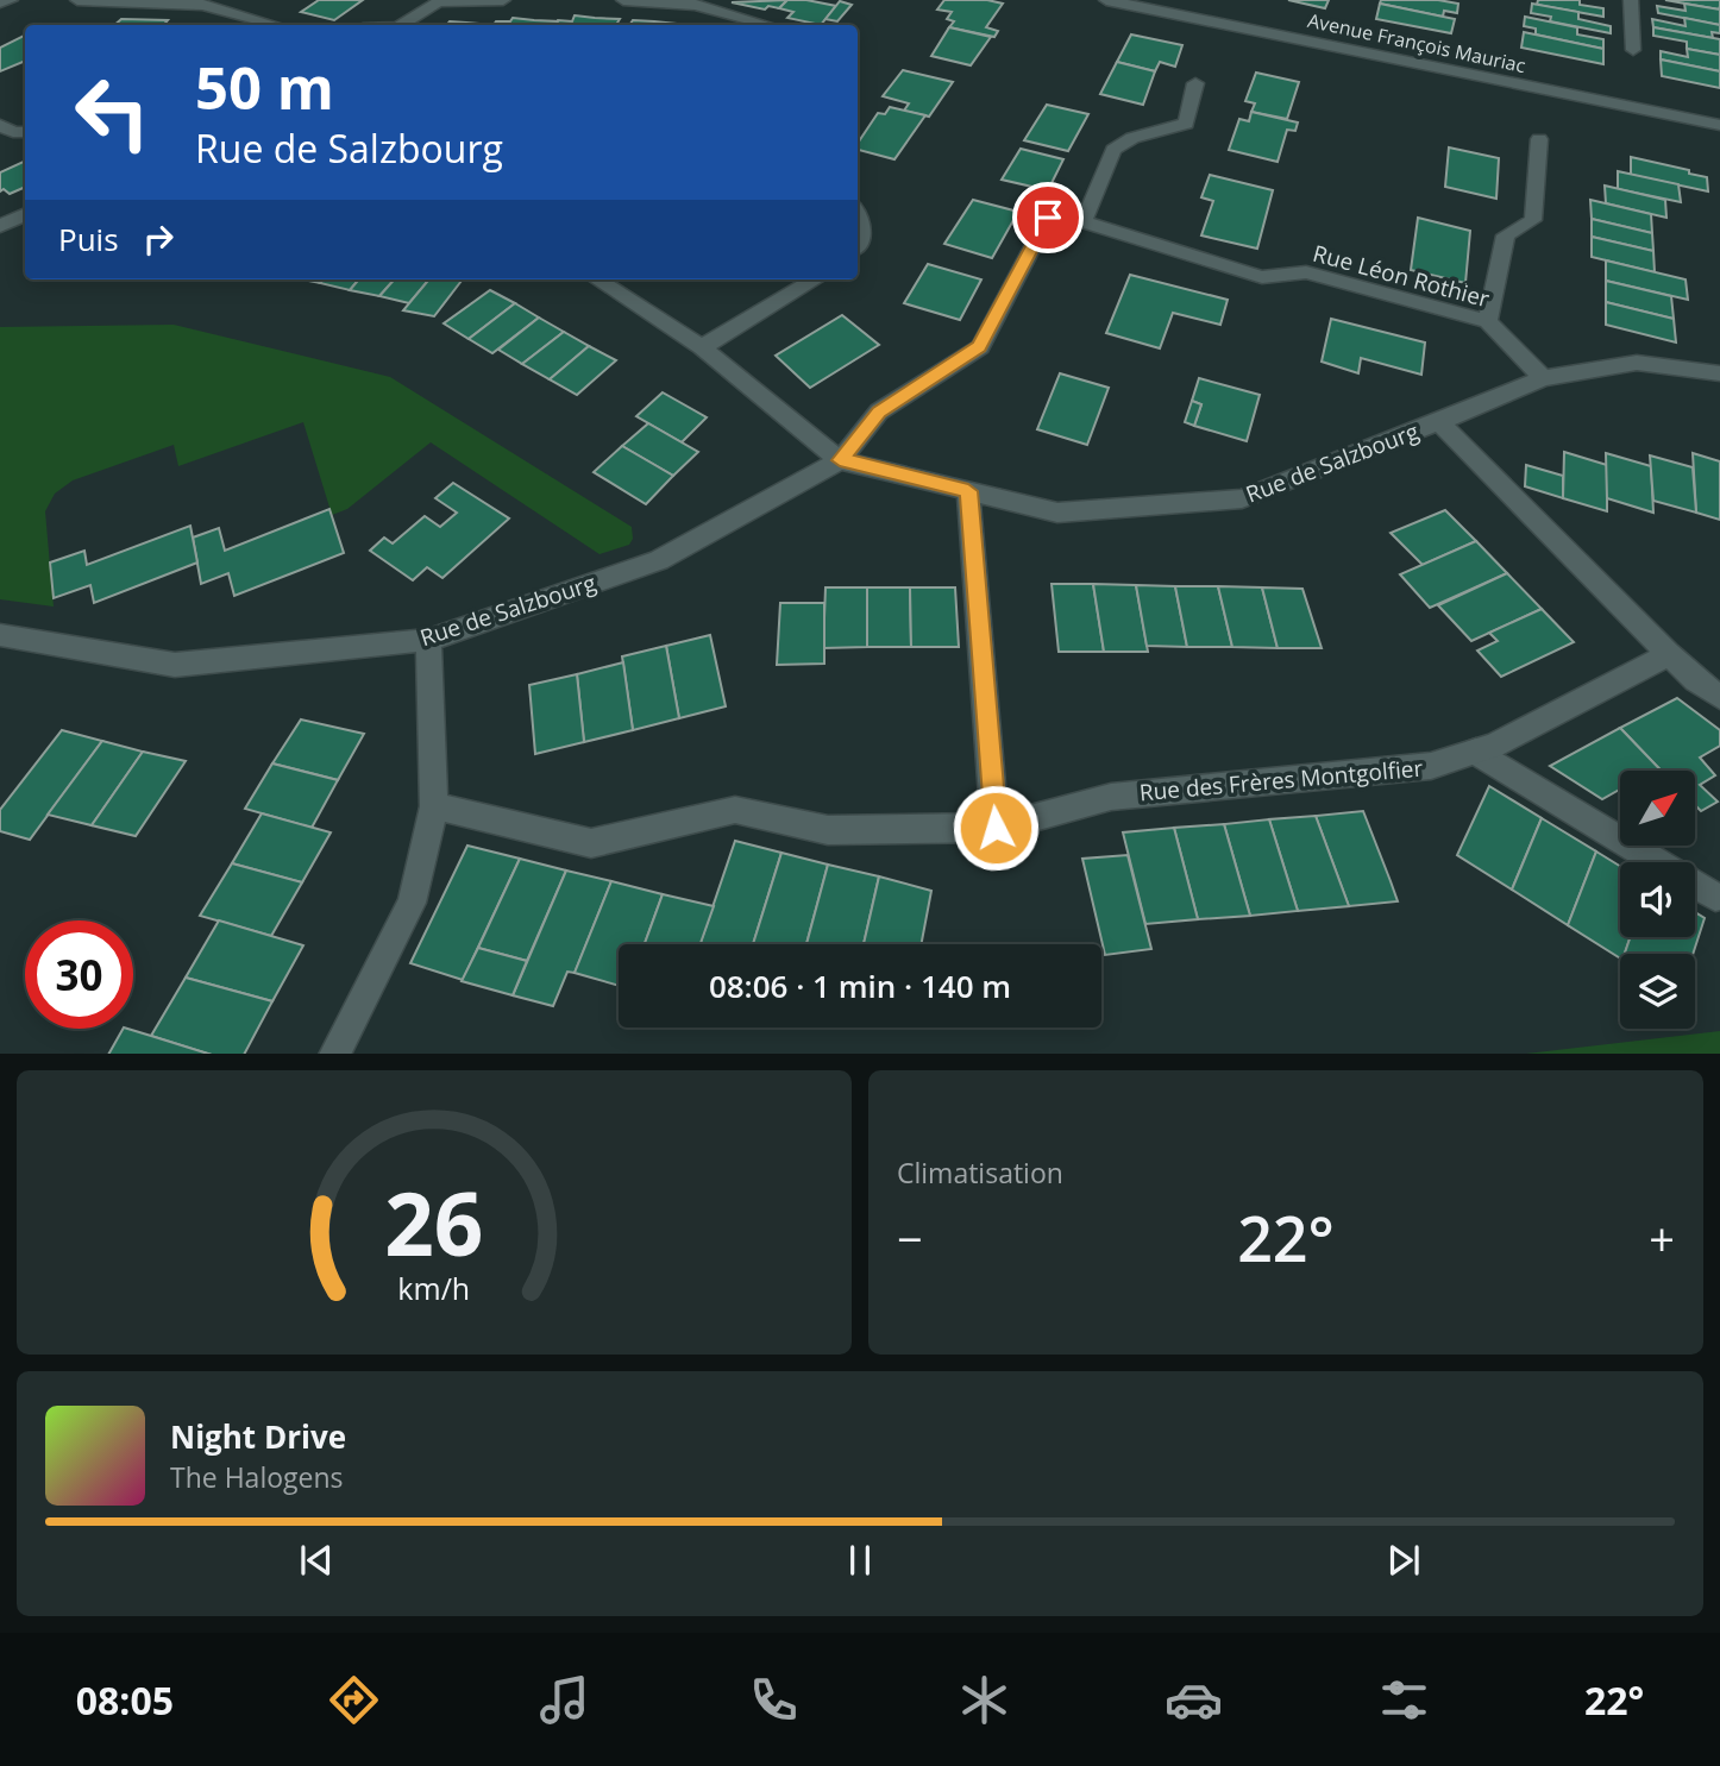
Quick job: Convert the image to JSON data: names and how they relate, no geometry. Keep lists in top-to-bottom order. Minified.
{"streets":{"street":["Avenue François Mauriac","Rue Léon Rothier","Rue de Salzbourg","Rue des Frères Montgolfier"]},"crossings":[["Rue Léon Rothier","Rue de Salzbourg"]],"north":"top right","page":{"turn":["50 m","Rue de Salzbourg"],"then":"Puis","limit":"30","trip":"08:06 · 1 min · 140 m","tile":"Climatisation","heat":["−","22°","+"],"song":["Night Drive","The Halogens"],"tabs":["08:05","22°"],"gauge":["26","km/h"]}}
